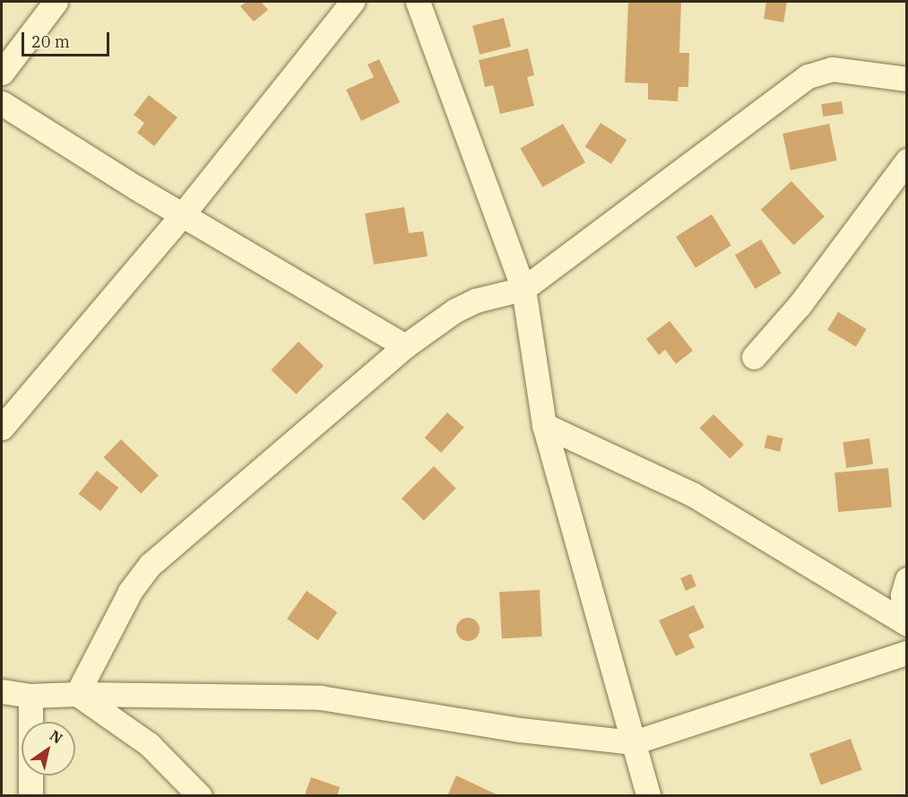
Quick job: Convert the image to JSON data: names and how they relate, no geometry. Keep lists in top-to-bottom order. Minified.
{"scale_bar":"20 m","north":"top right"}
